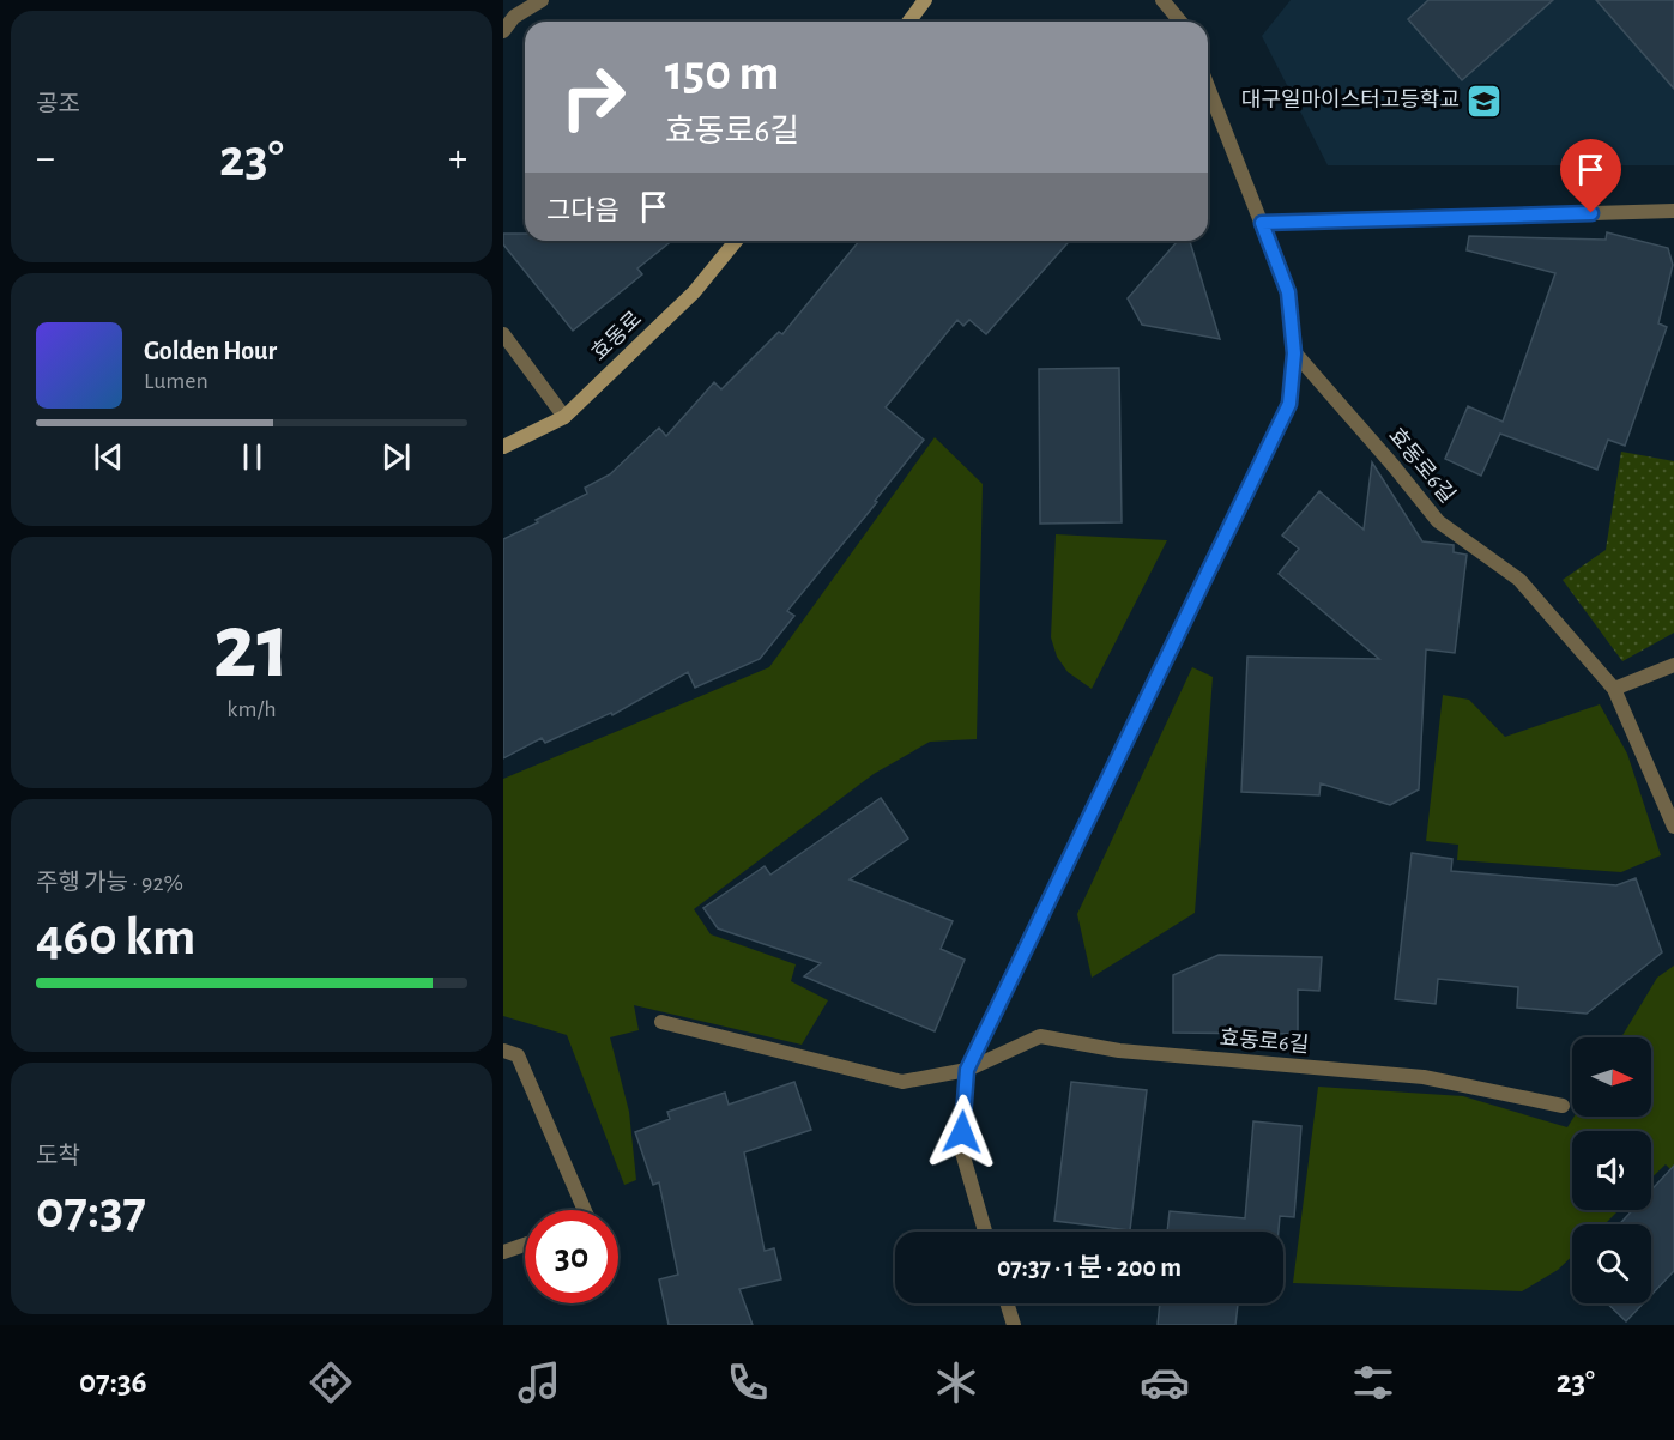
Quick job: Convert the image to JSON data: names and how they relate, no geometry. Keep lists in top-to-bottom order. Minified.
{"streets":{"main road":["효동로"],"street":["효동로6길"]},"places":{"school or university":["대구일마이스터고등학교"]},"north":"right","page":{"tile":["공조",["21","km/h"],["주행 가능 · 92%","460 km"],["도착","07:37"]],"turn":["150 m","효동로6길"],"heat":["−","23°","+"],"then":"그다음","song":["Golden Hour","Lumen"],"limit":"30","trip":"07:37 · 1 분 · 200 m","tabs":["07:36","23°"]}}
